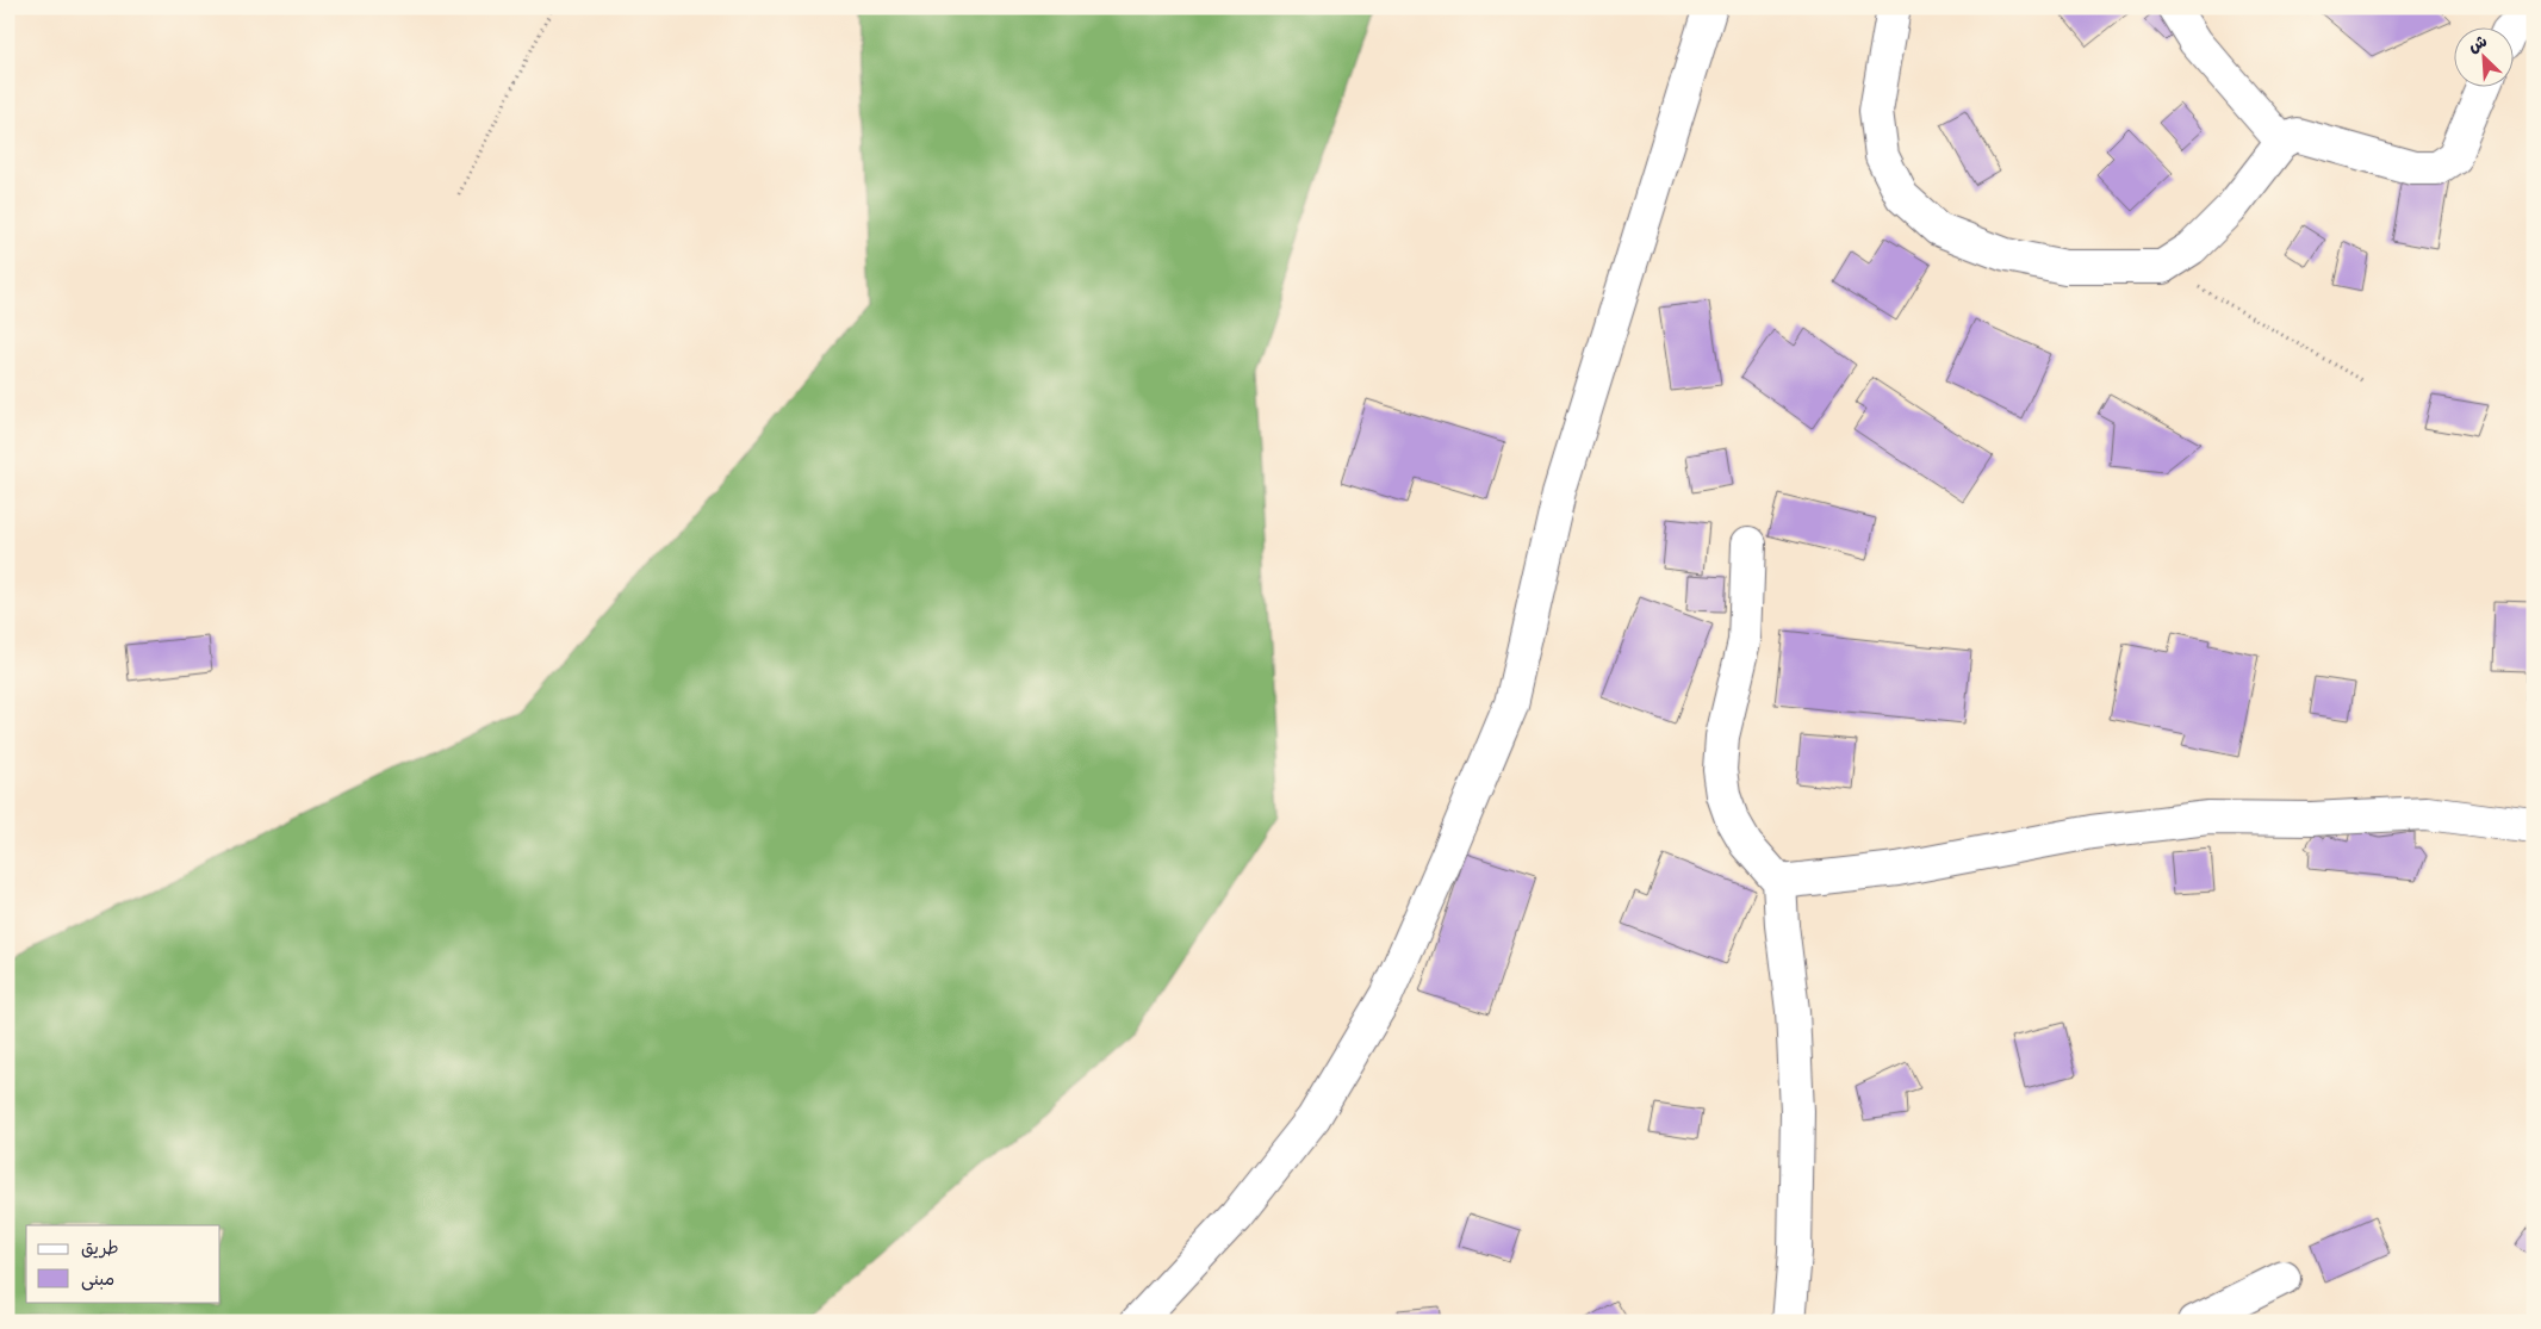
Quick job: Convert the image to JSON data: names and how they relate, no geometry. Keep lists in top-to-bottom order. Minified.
{"legend":["طريق","مبنى"],"north":"top left"}
